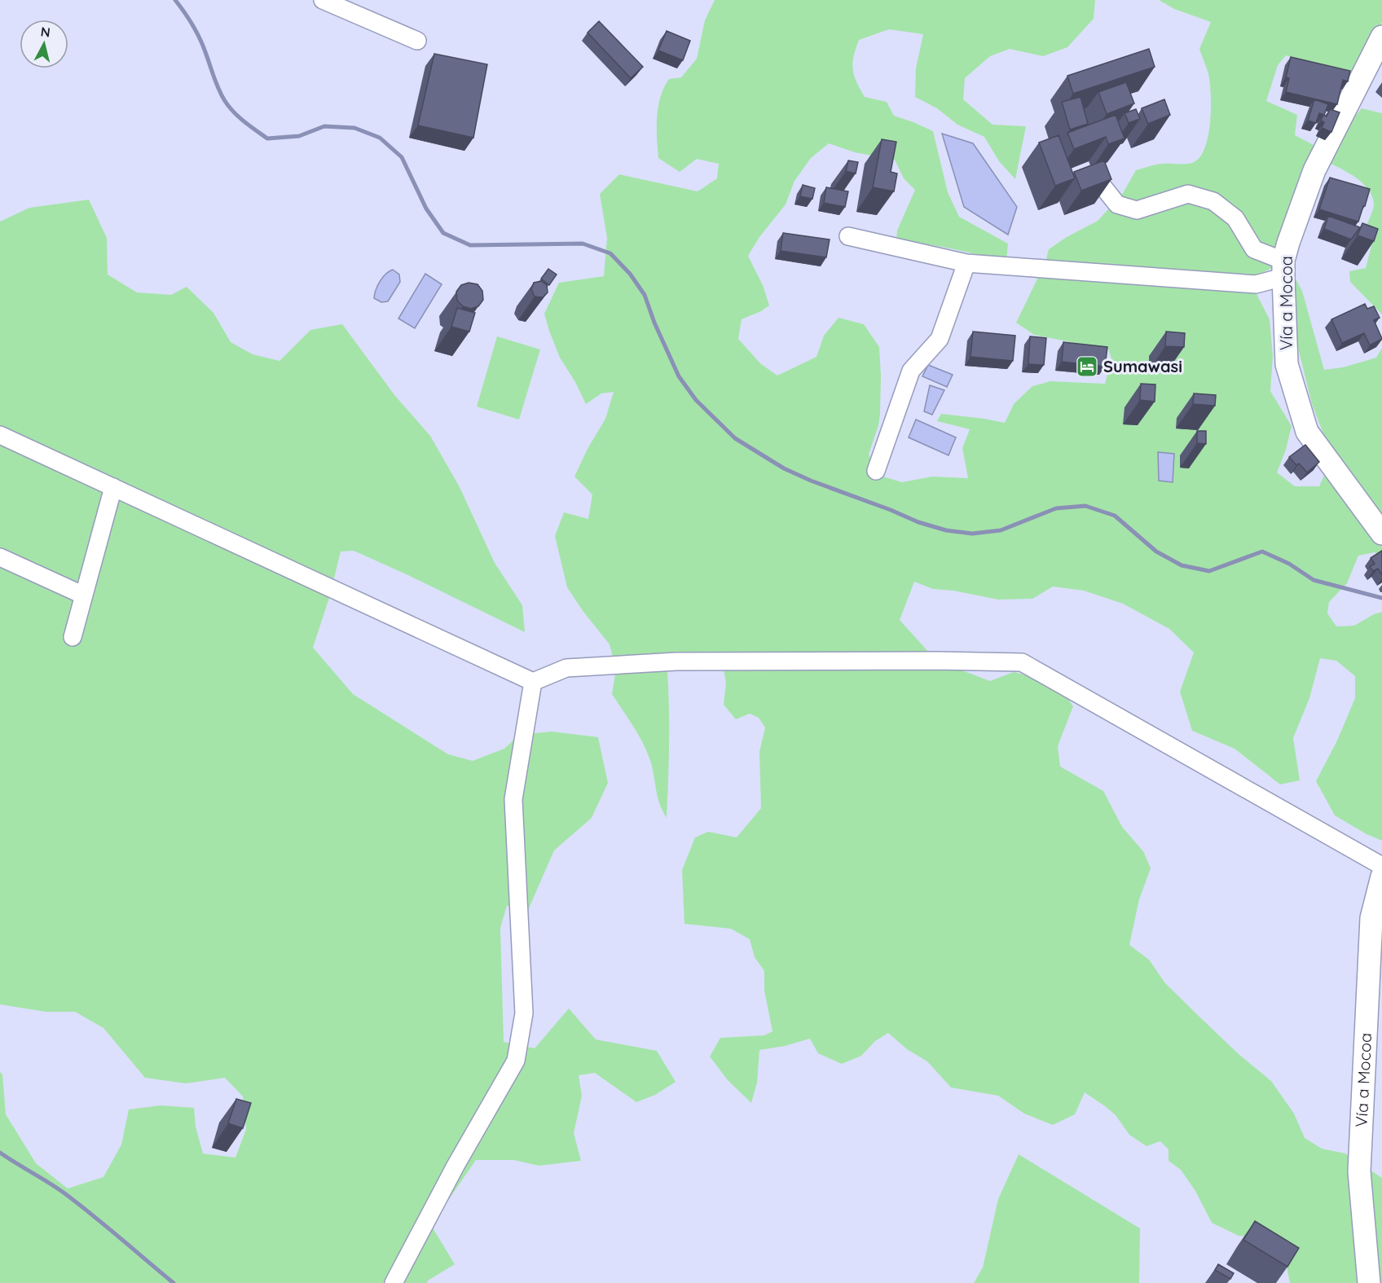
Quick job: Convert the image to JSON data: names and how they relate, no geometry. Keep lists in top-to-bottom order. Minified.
{"streets":{"main road":["Vía a Mocoa"]},"places":{"hotel":["Sumawasi"]},"north":"top"}
